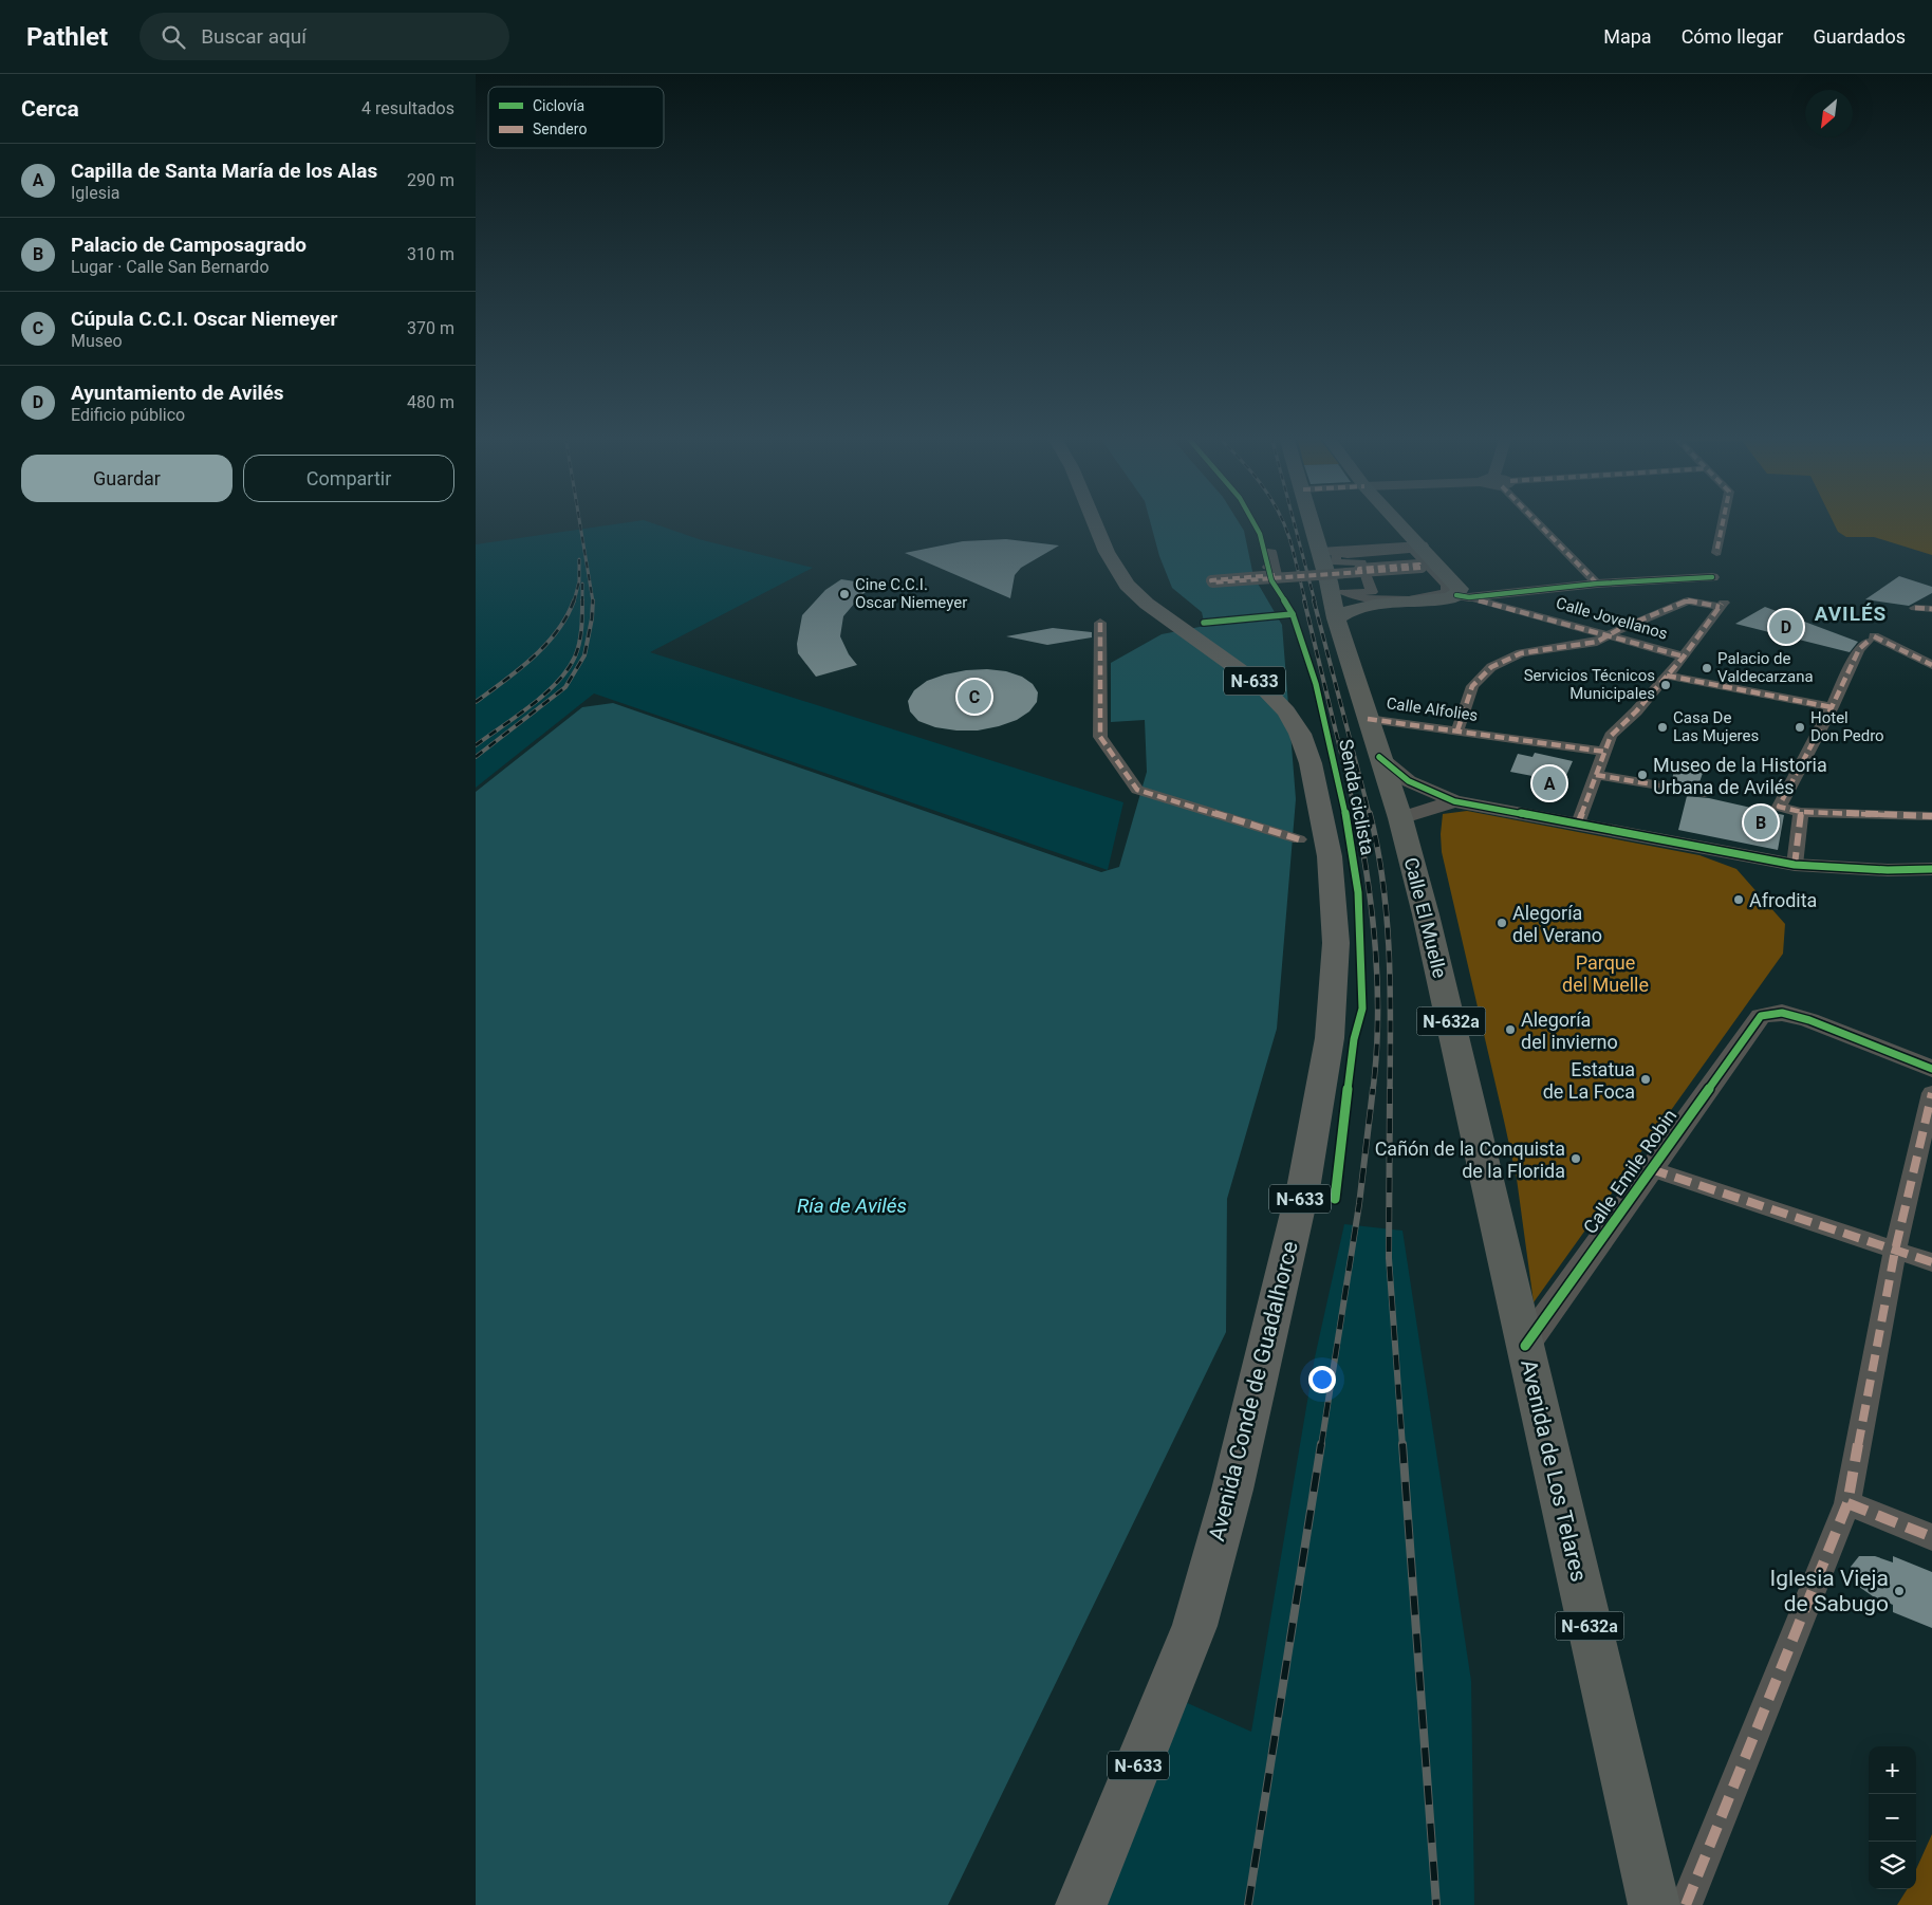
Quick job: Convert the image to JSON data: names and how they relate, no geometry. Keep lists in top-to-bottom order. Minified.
{"streets":{"highway":["N-633","Avenida Conde de Guadalhorce"],"main road":["Calle El Muelle","N-632a","Avenida de Los Telares"],"street":["Calle Jovellanos","Calle Alfolies","Calle Emile Robin"],"cycle path":["Senda ciclista"]},"crossings":[["Calle Alfolies","Calle El Muelle"],["Calle El Muelle","Calle Emile Robin"],["Calle El Muelle","Avenida de Los Telares"],["Calle Emile Robin","Avenida de Los Telares"]],"districts":["AVILÉS"],"water":["Ría de Avilés"],"parks":["Parque del Muelle"],"places":["Cine C.C.I. Oscar Niemeyer","Palacio de Valdecarzana","Servicios Técnicos Municipales","Casa De Las Mujeres","Hotel Don Pedro","Museo de la Historia Urbana de Avilés","Afrodita","Alegoría del Verano","Alegoría del invierno","Estatua de La Foca","Cañón de la Conquista de la Florida","Iglesia Vieja de Sabugo"],"legend":["Ciclovía","Sendero"],"north":"bottom left","page":{"header":"Pathlet","search":"Buscar aquí","nav":["Mapa","Cómo llegar","Guardados"],"heading":["Cerca","4 resultados"],"list":[{"mark":"A","name":"Capilla de Santa María de los Alas","note":"Iglesia","value":"290 m"},{"mark":"B","name":"Palacio de Camposagrado","note":"Lugar · Calle San Bernardo","value":"310 m"},{"mark":"C","name":"Cúpula C.C.I. Oscar Niemeyer","note":"Museo","value":"370 m"},{"mark":"D","name":"Ayuntamiento de Avilés","note":"Edificio público","value":"480 m"}],"buttons":["Guardar","Compartir"],"pins":["D","C","A","B"],"map_buttons":["+","−"]}}
